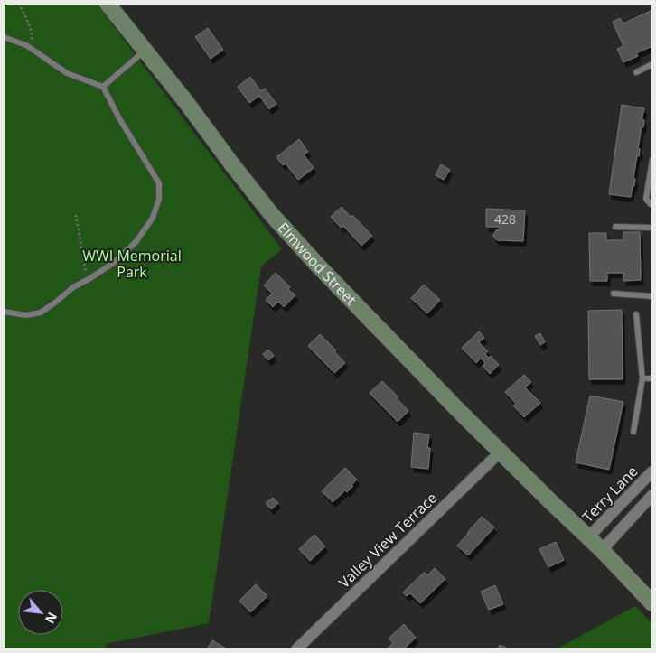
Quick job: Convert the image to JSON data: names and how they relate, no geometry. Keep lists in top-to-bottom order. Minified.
{"streets":{"main road":["Elmwood Street"],"street":["Terry Lane","Valley View Terrace"]},"crossings":[["Elmwood Street","Terry Lane"],["Elmwood Street","Valley View Terrace"]],"parks":["WWI Memorial Park"],"house_numbers":["428"],"north":"bottom right"}
